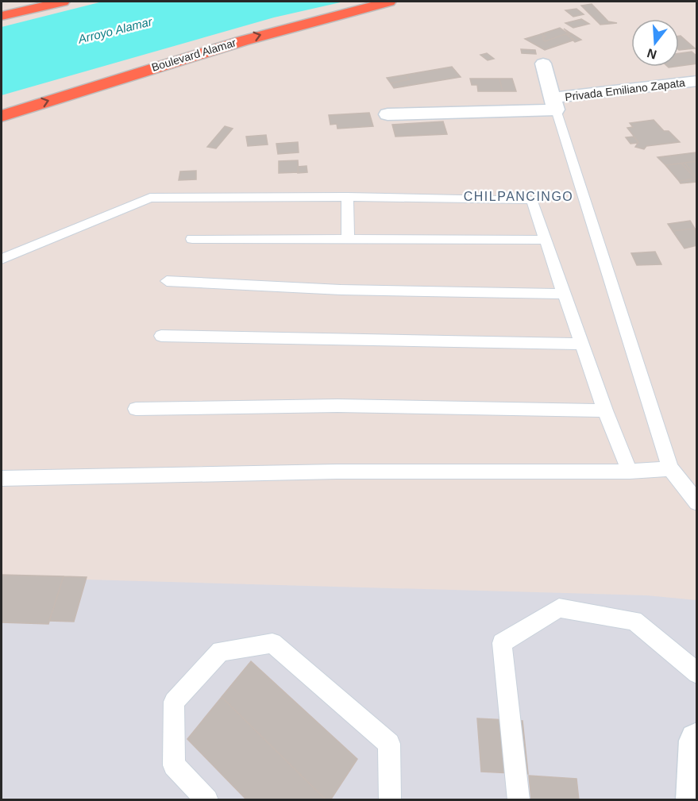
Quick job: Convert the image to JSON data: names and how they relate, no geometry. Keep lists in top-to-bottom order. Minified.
{"streets":{"highway":["Boulevard Alamar"],"street":["Privada Emiliano Zapata"]},"one_way":["Boulevard Alamar"],"districts":["CHILPANCINGO"],"water":["Arroyo Alamar"],"north":"bottom"}
